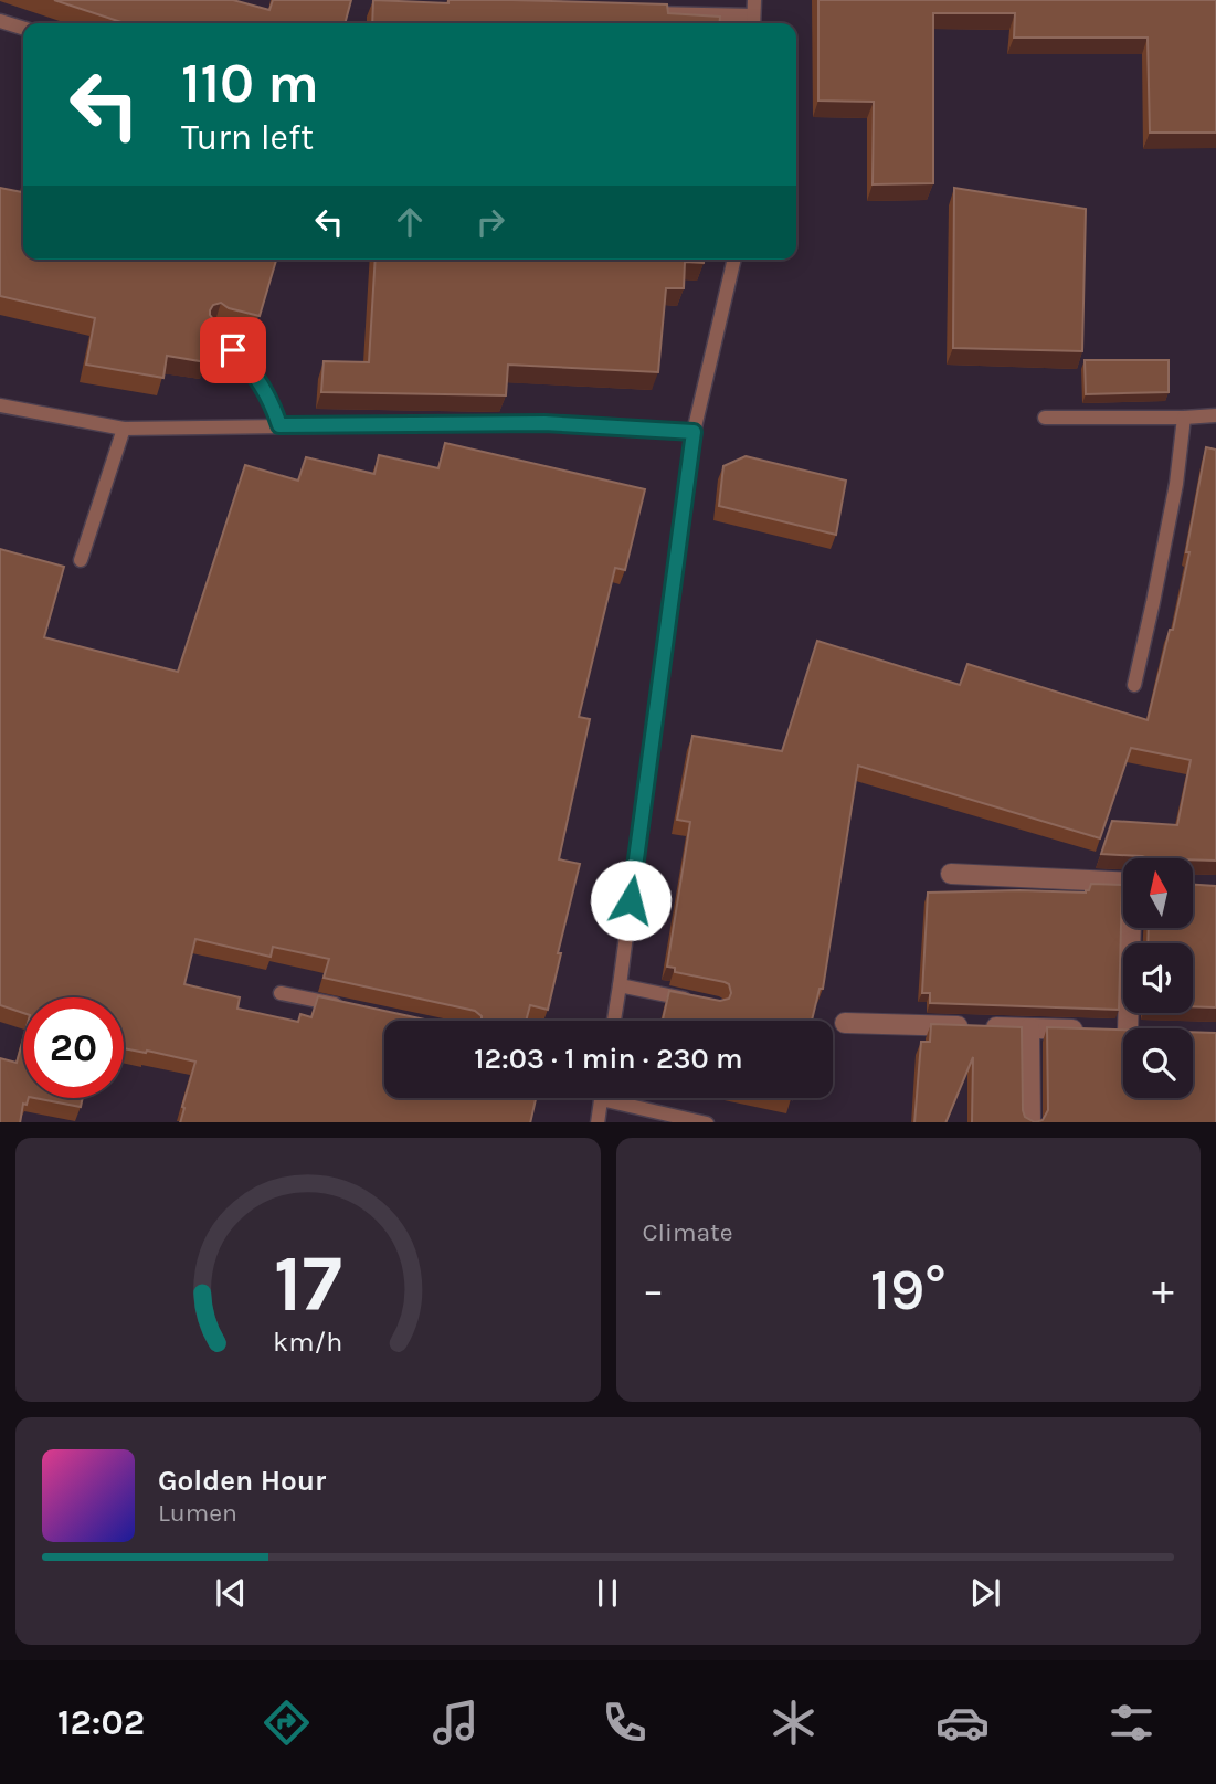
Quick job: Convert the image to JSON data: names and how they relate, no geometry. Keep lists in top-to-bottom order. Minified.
{"north":"top","page":{"turn":["110 m","Turn left"],"limit":"20","trip":"12:03 · 1 min · 230 m","tile":"Climate","heat":["−","19°","+"],"song":["Golden Hour","Lumen"],"tabs":"12:02","gauge":["17","km/h"]}}
